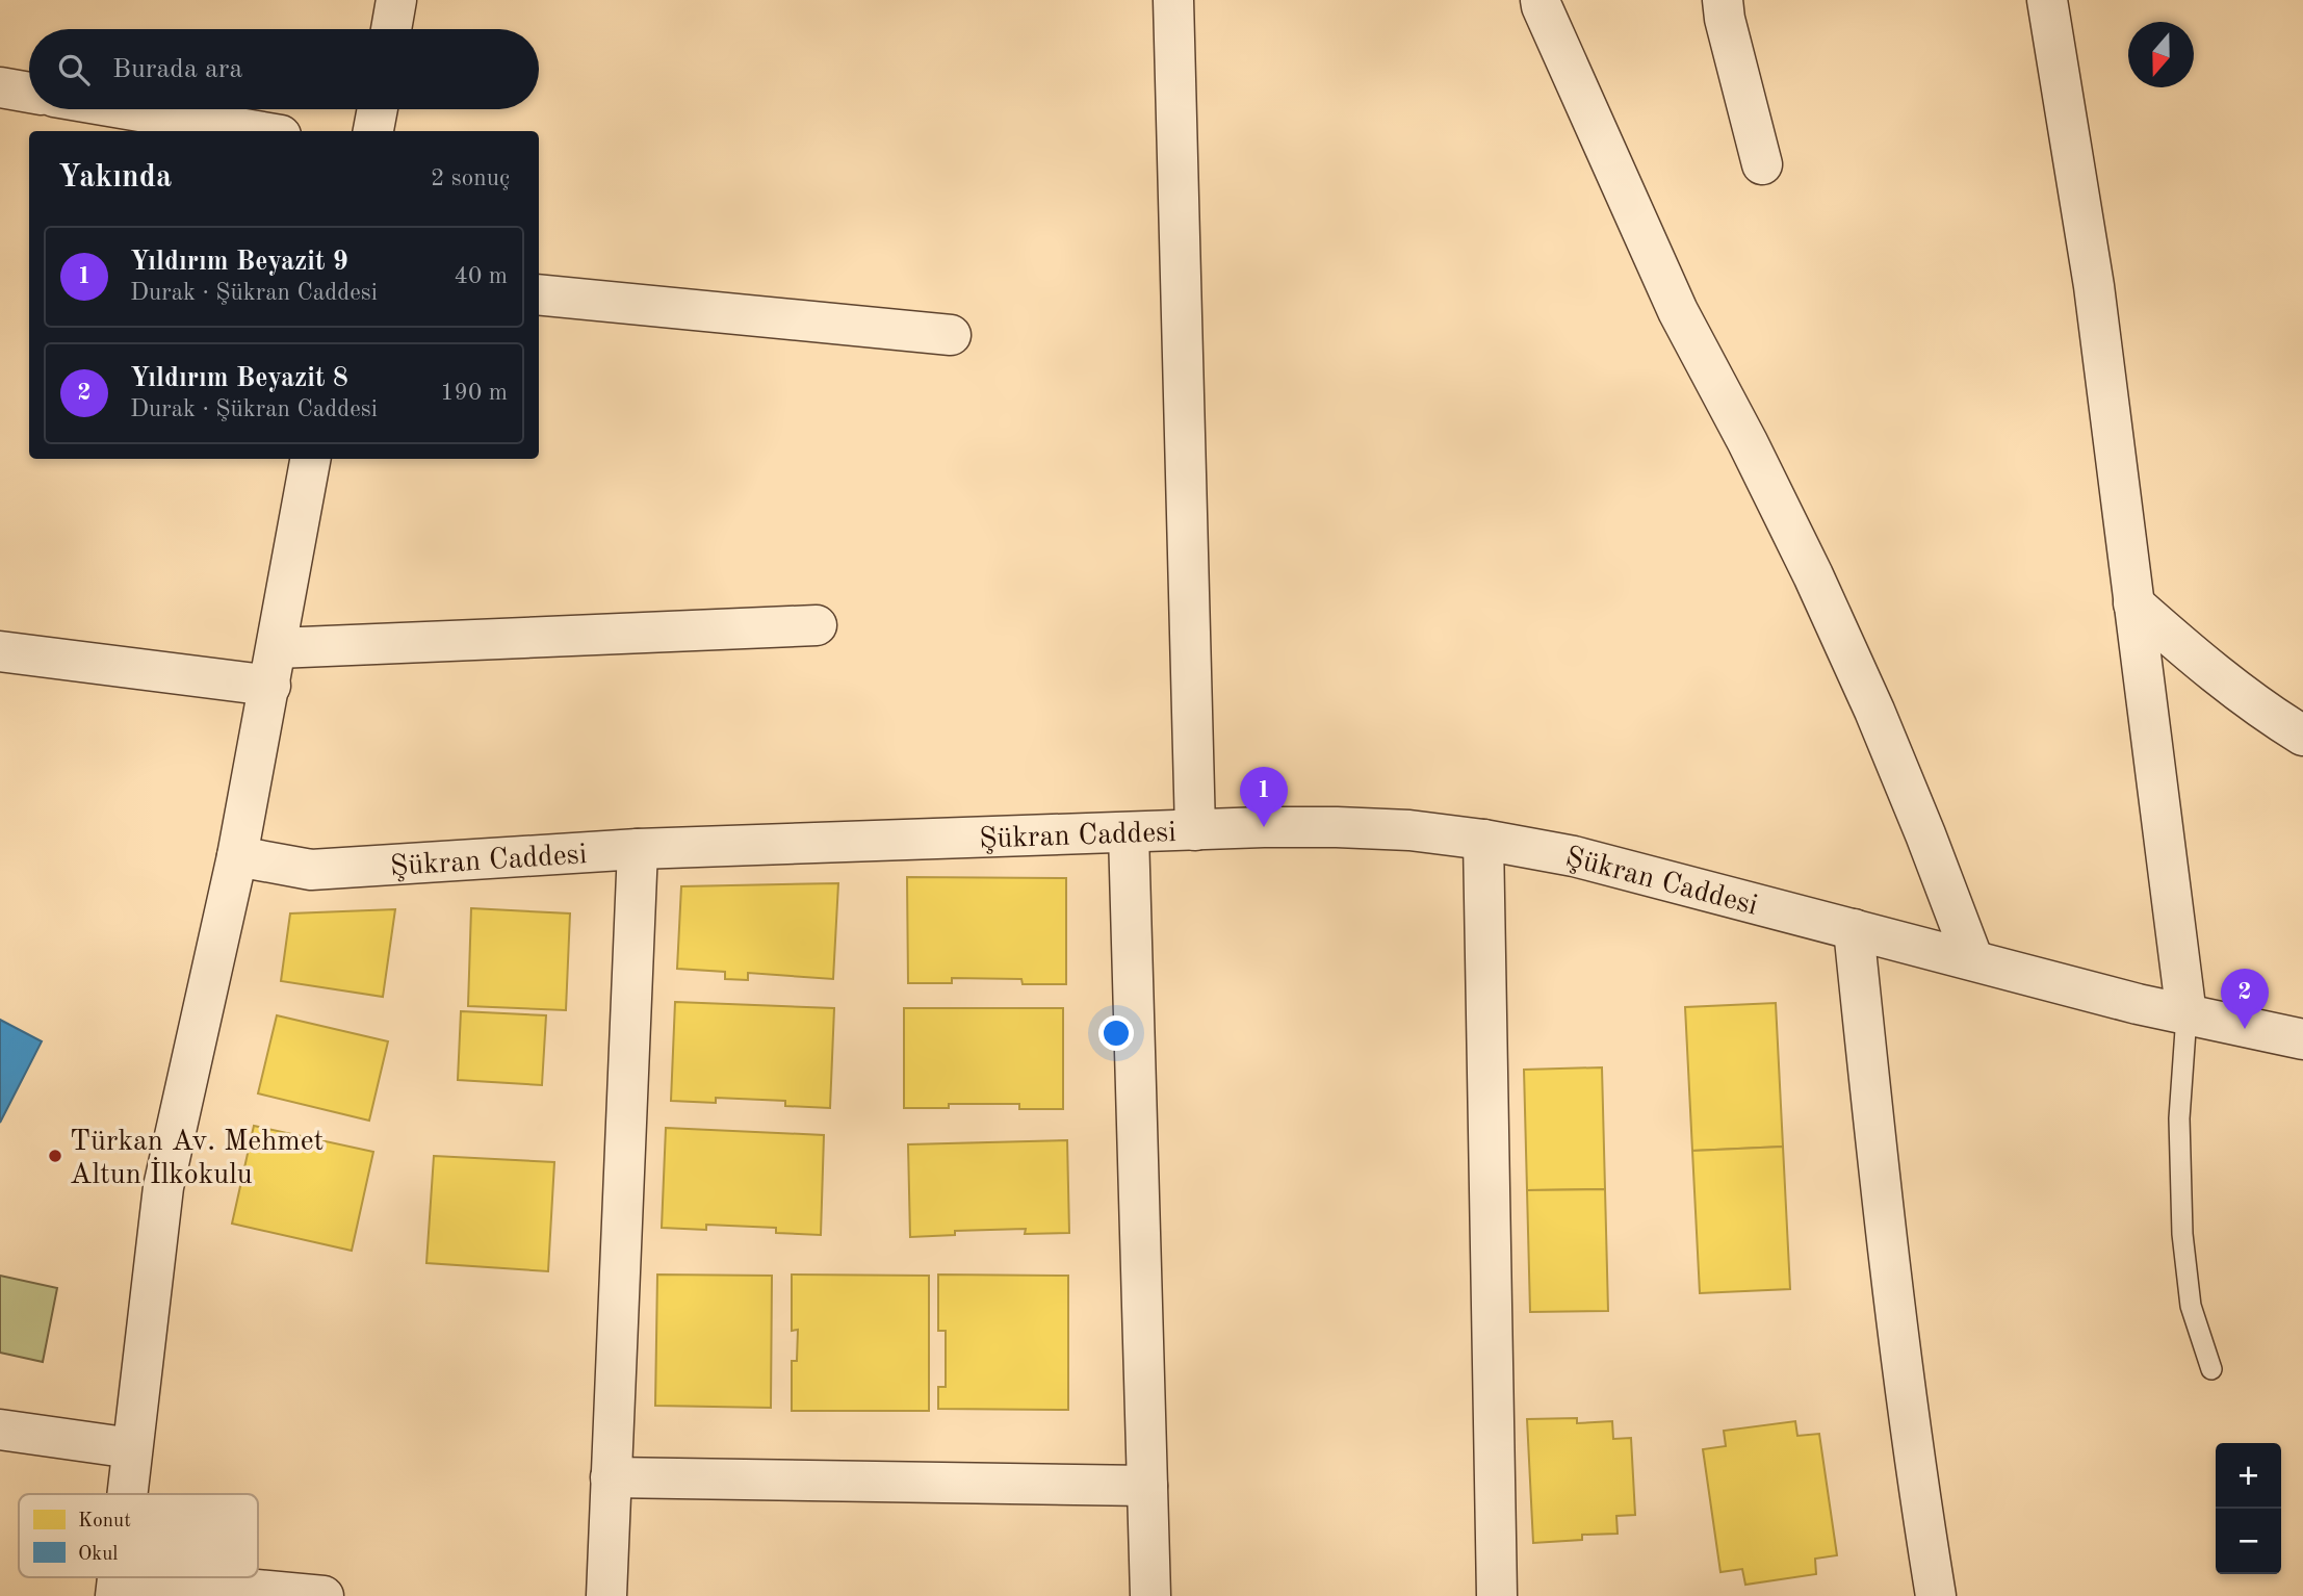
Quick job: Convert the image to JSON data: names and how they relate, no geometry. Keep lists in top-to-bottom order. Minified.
{"streets":{"street":["Şükran Caddesi"]},"places":["Türkan Av. Mehmet Altun İlkokulu"],"legend":["Konut","Okul"],"north":"bottom","page":{"search":"Burada ara","heading":["Yakında","2 sonuç"],"list":[{"mark":"1","name":"Yıldırım Beyazit 9","note":"Durak · Şükran Caddesi","value":"40 m"},{"mark":"2","name":"Yıldırım Beyazit 8","note":"Durak · Şükran Caddesi","value":"190 m"}],"pins":["1","2"],"map_buttons":["+","−"]}}
